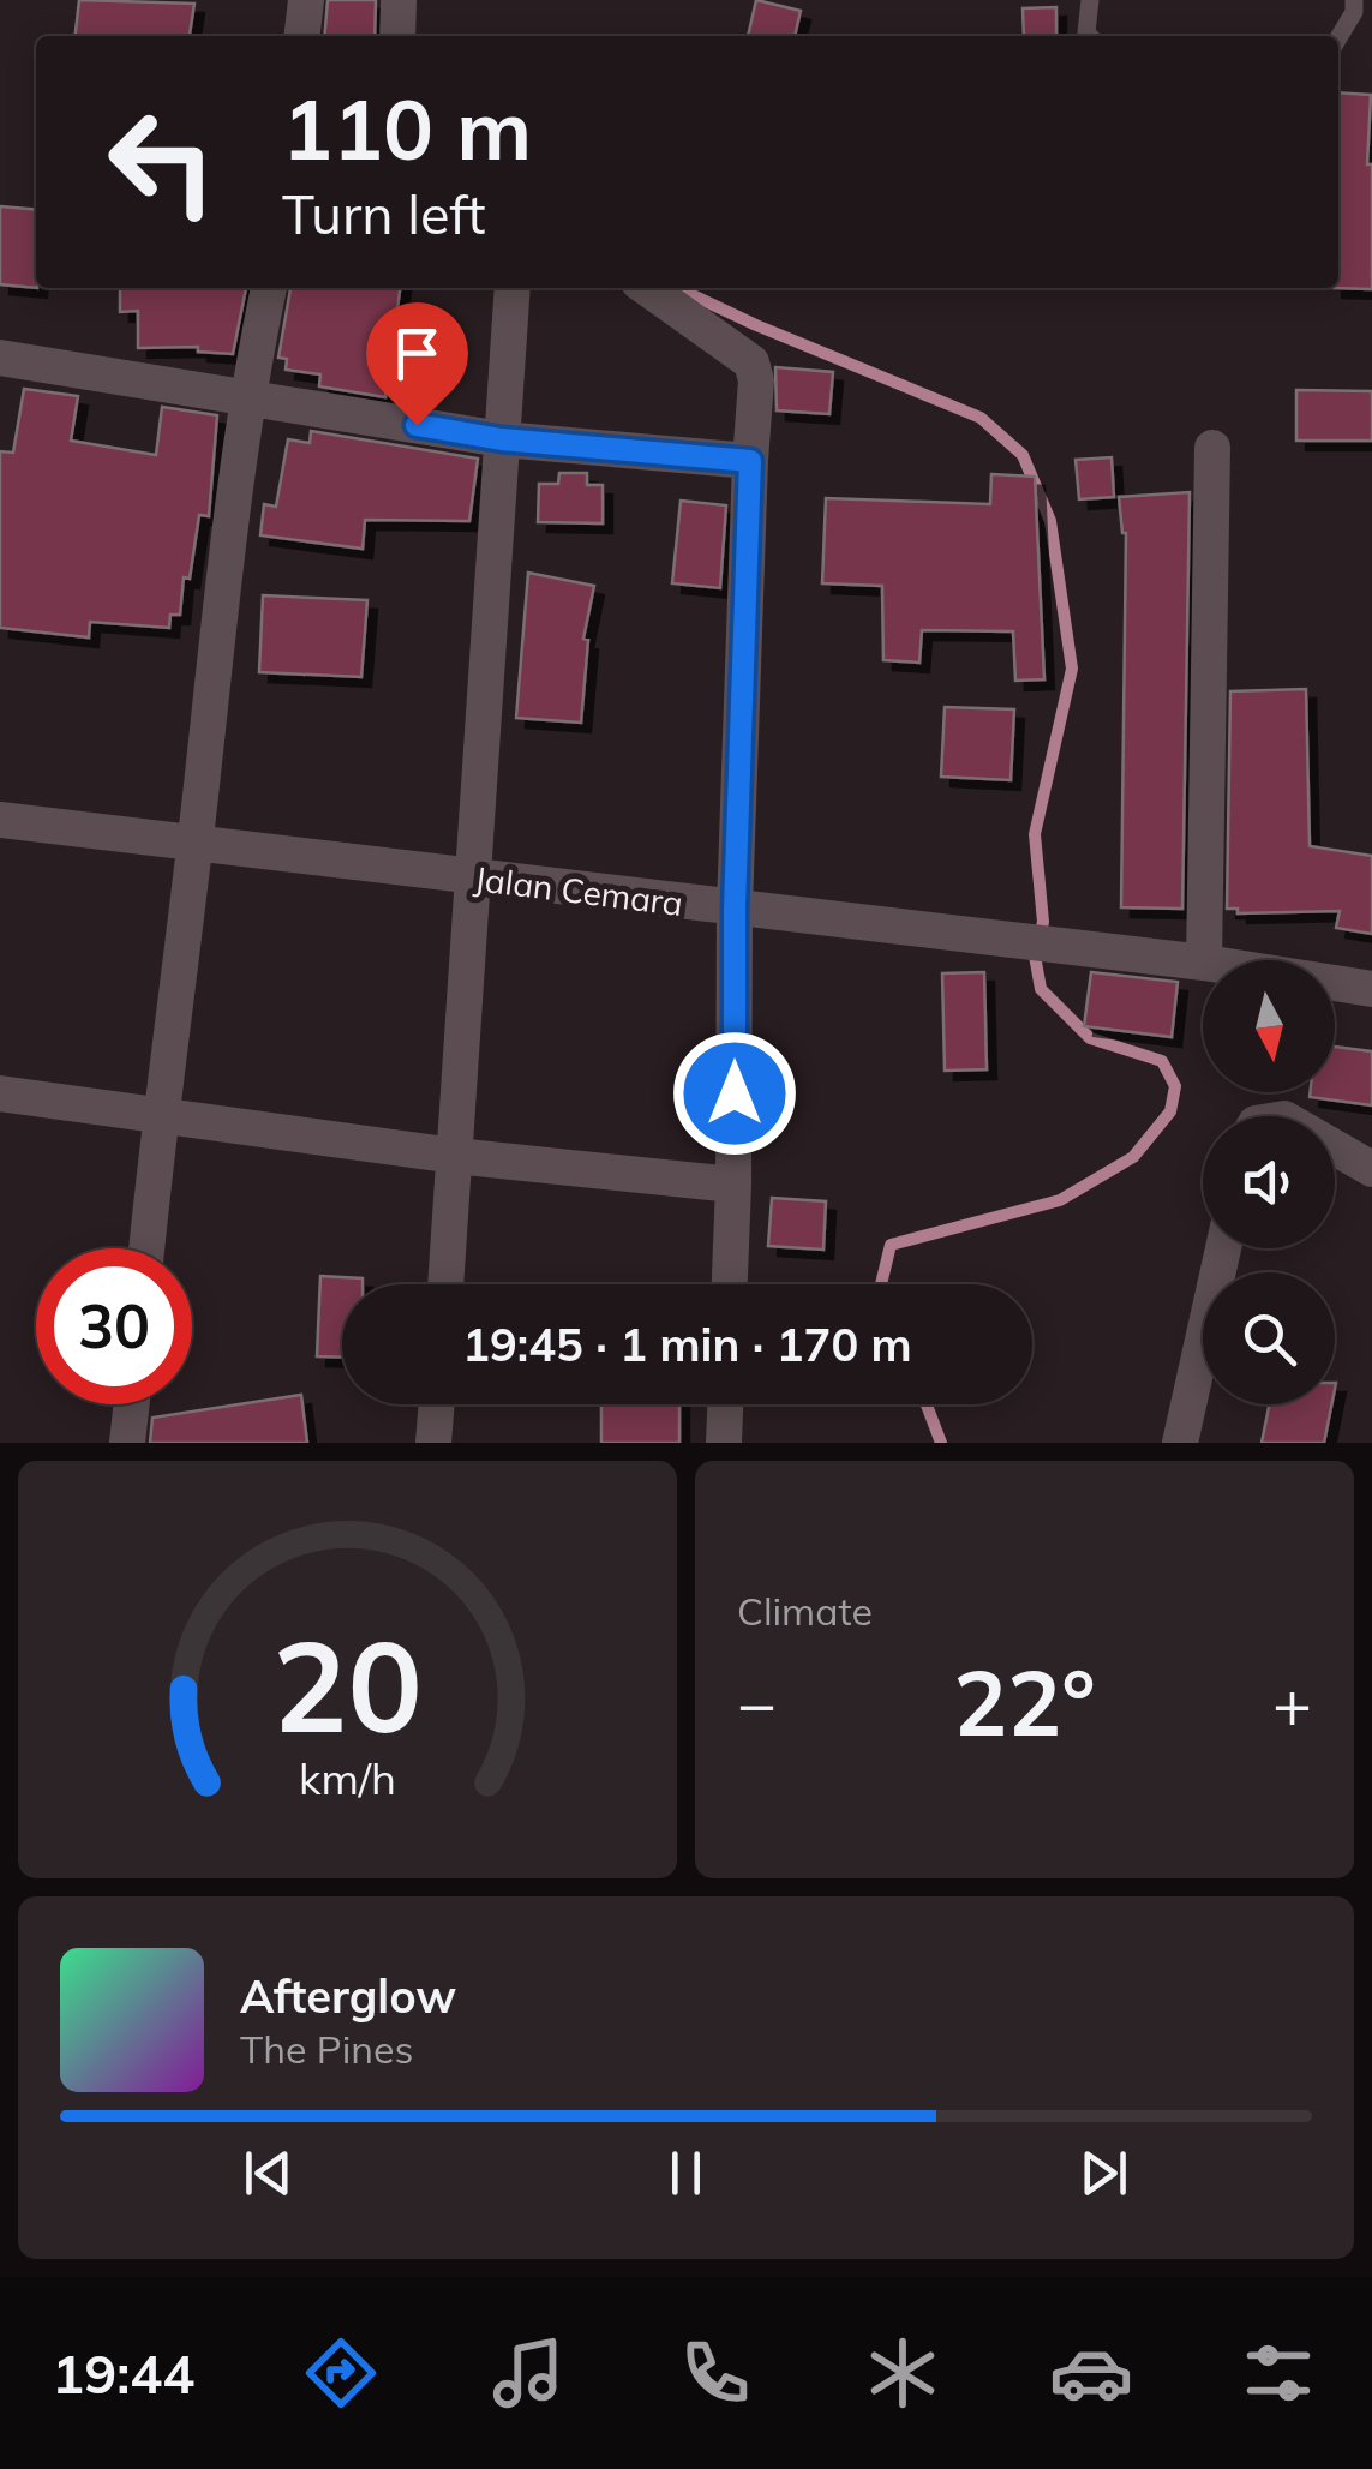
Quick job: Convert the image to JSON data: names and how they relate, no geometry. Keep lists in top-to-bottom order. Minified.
{"streets":{"street":["Jalan Cemara"]},"north":"bottom","page":{"turn":["110 m","Turn left"],"limit":"30","trip":"19:45 · 1 min · 170 m","tile":"Climate","heat":["−","22°","+"],"song":["Afterglow","The Pines"],"tabs":"19:44","gauge":["20","km/h"]}}
